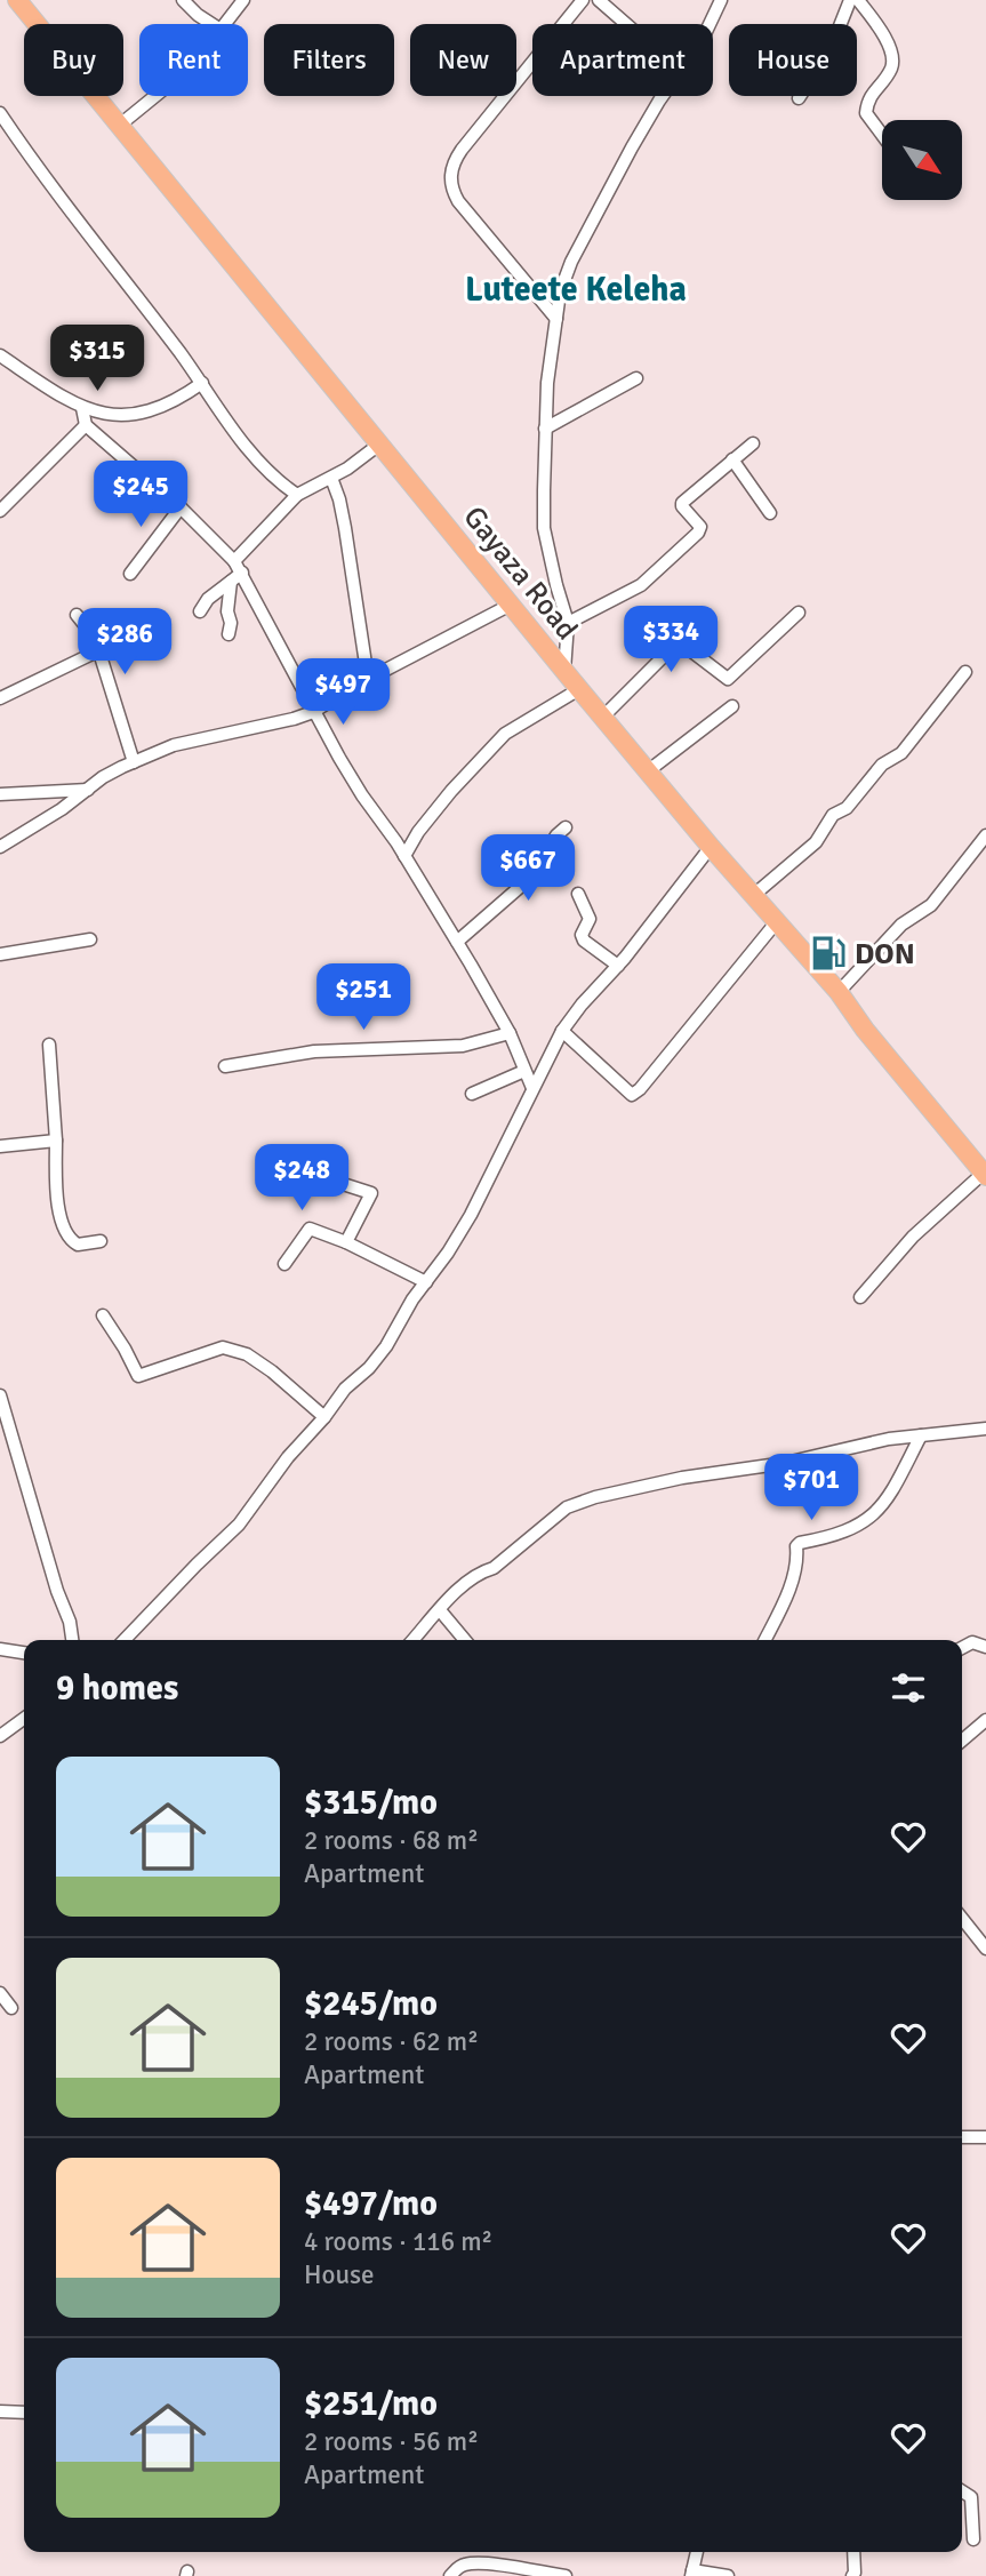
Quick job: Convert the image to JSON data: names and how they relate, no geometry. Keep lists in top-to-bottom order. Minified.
{"streets":{"main road":["Gayaza Road"]},"districts":["Luteete Keleha"],"places":{"fuel station":["DON"]},"north":"bottom right","page":{"chip":["Buy","Rent","Filters","New","Apartment","House"],"price":["$315","$245","$334","$286","$497","$667","$251","$248","$701"],"heading":"9 homes","list":[{"name":"$315/mo","note":"2 rooms · 68 m² · Apartment"},{"name":"$245/mo","note":"2 rooms · 62 m² · Apartment"},{"name":"$497/mo","note":"4 rooms · 116 m² · House"},{"name":"$251/mo","note":"2 rooms · 56 m² · Apartment"}]}}
